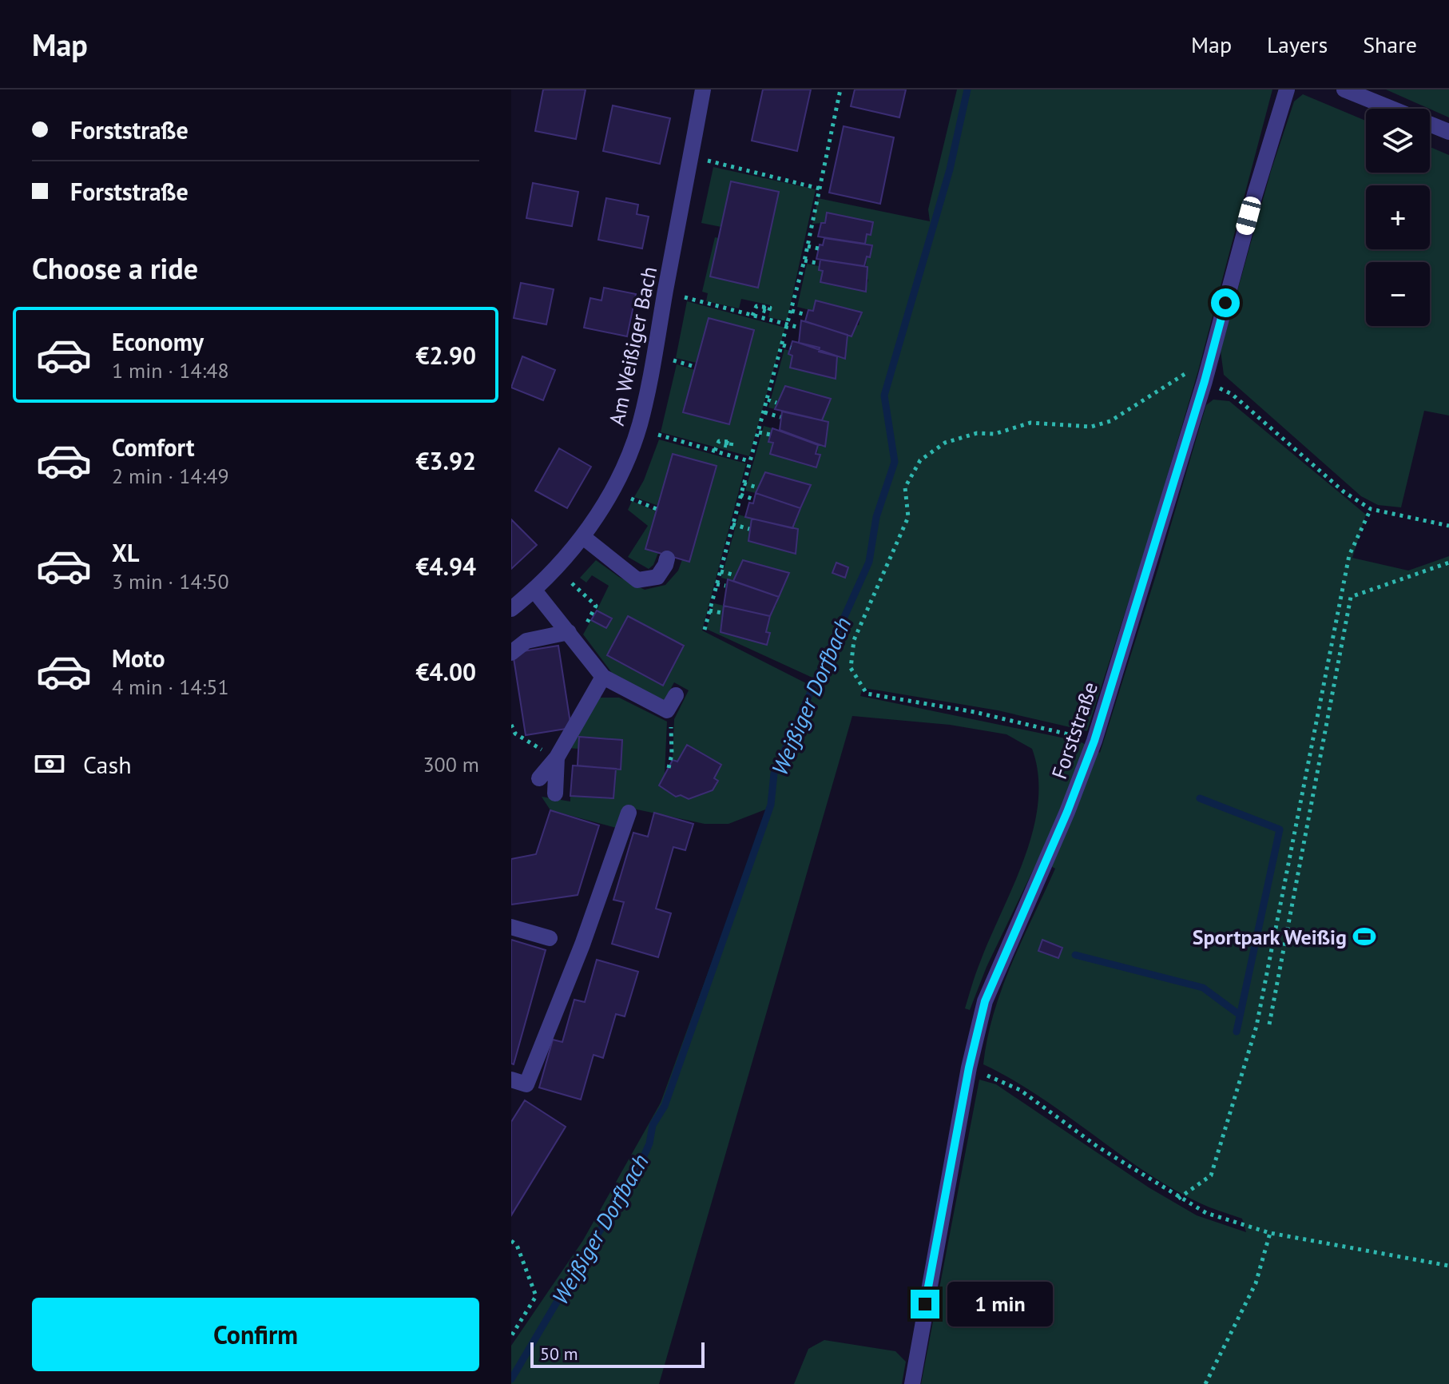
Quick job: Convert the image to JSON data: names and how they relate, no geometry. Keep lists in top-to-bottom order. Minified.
{"streets":{"street":["Am Weißiger Bach","Forststraße"]},"water":["Weißiger Dorfbach"],"places":{"sports":["Sportpark Weißig"]},"scale_bar":"50 m","page":{"header":"Map","nav":["Map","Layers","Share"],"banner":["Forststraße","Forststraße"],"map_buttons":["+","−"],"heading":"Choose a ride","list":[{"name":"Economy","note":"1 min · 14:48","value":"€2.90"},{"name":"Comfort","note":"2 min · 14:49","value":"€3.92"},{"name":"XL","note":"3 min · 14:50","value":"€4.94"},{"name":"Moto","note":"4 min · 14:51","value":"€4.00"}],"pay":["Cash","300 m"],"bubble":"1 min","buttons":"Confirm","scale":"50 m"}}
